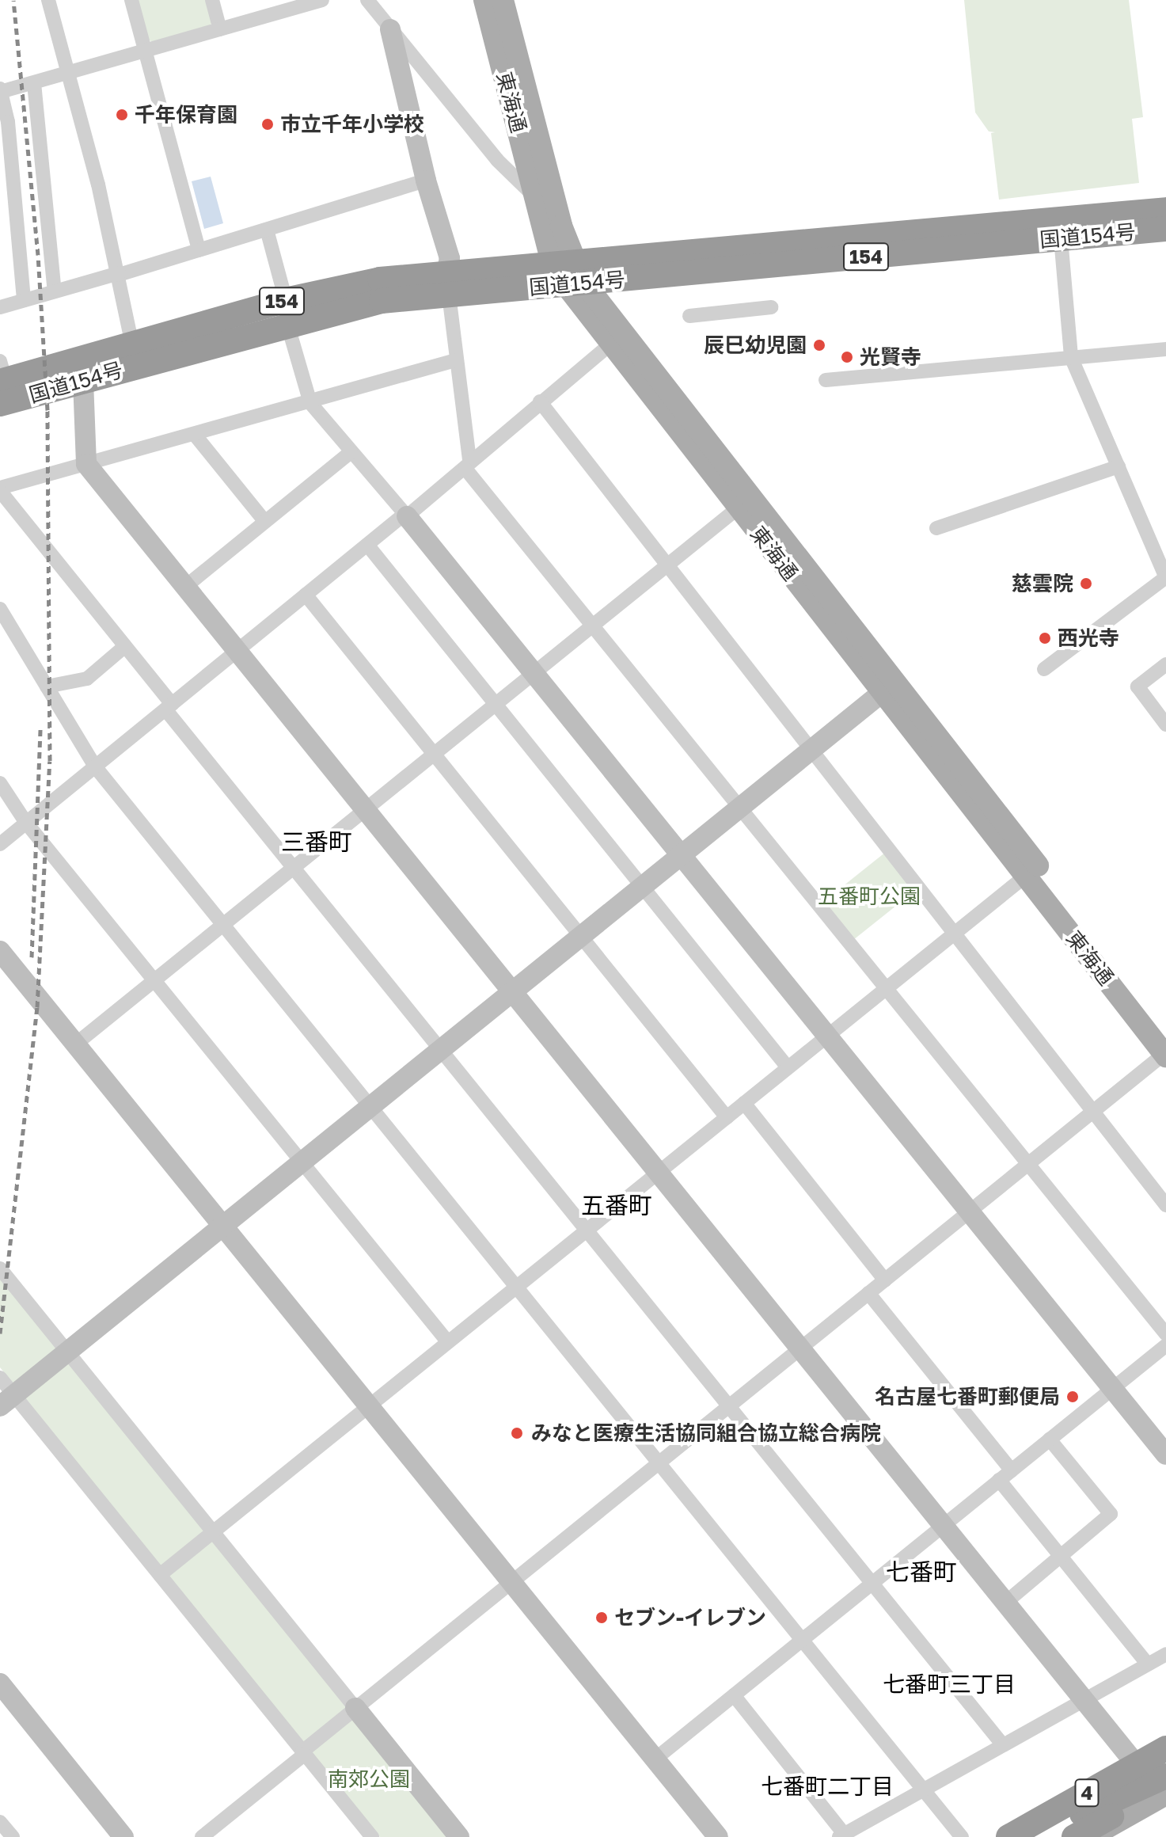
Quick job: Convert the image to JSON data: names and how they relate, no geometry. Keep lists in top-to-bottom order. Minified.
{"streets":{"highway":["国道154号","154","4"],"main road":["東海通"]},"crossings":[["東海通","国道154号"]],"districts":["三番町","五番町","七番町","七番町三丁目","七番町二丁目"],"parks":["五番町公園","南郊公園"],"places":["千年保育園","市立千年小学校","辰巳幼児園","光賢寺","慈雲院","西光寺","名古屋七番町郵便局","みなと医療生活協同組合協立総合病院","セブン-イレブン"]}
